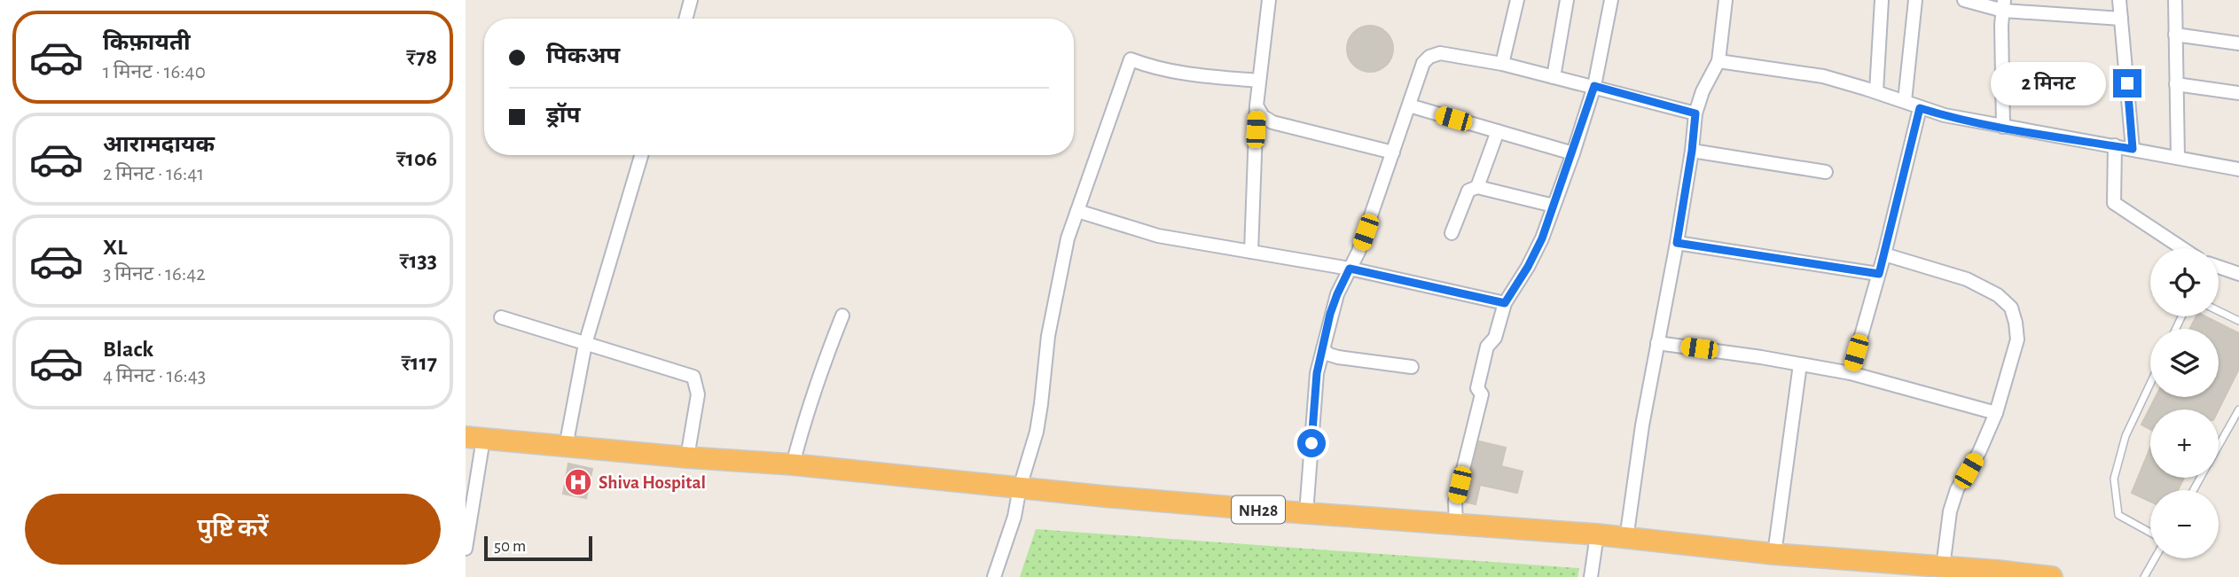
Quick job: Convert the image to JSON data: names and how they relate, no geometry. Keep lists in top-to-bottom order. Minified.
{"streets":{"highway":["NH28"]},"places":{"hospital":["Shiva Hospital"]},"scale_bar":"50 m","page":{"list":[{"name":"किफ़ायती","note":"1 मिनट · 16:40","value":"₹78"},{"name":"आरामदायक","note":"2 मिनट · 16:41","value":"₹106"},{"name":"XL","note":"3 मिनट · 16:42","value":"₹133"},{"name":"Black","note":"4 मिनट · 16:43","value":"₹117"}],"banner":["पिकअप","ड्रॉप"],"bubble":"2 मिनट","map_buttons":["+","−"],"buttons":"पुष्टि करें","scale":"50 m"}}
